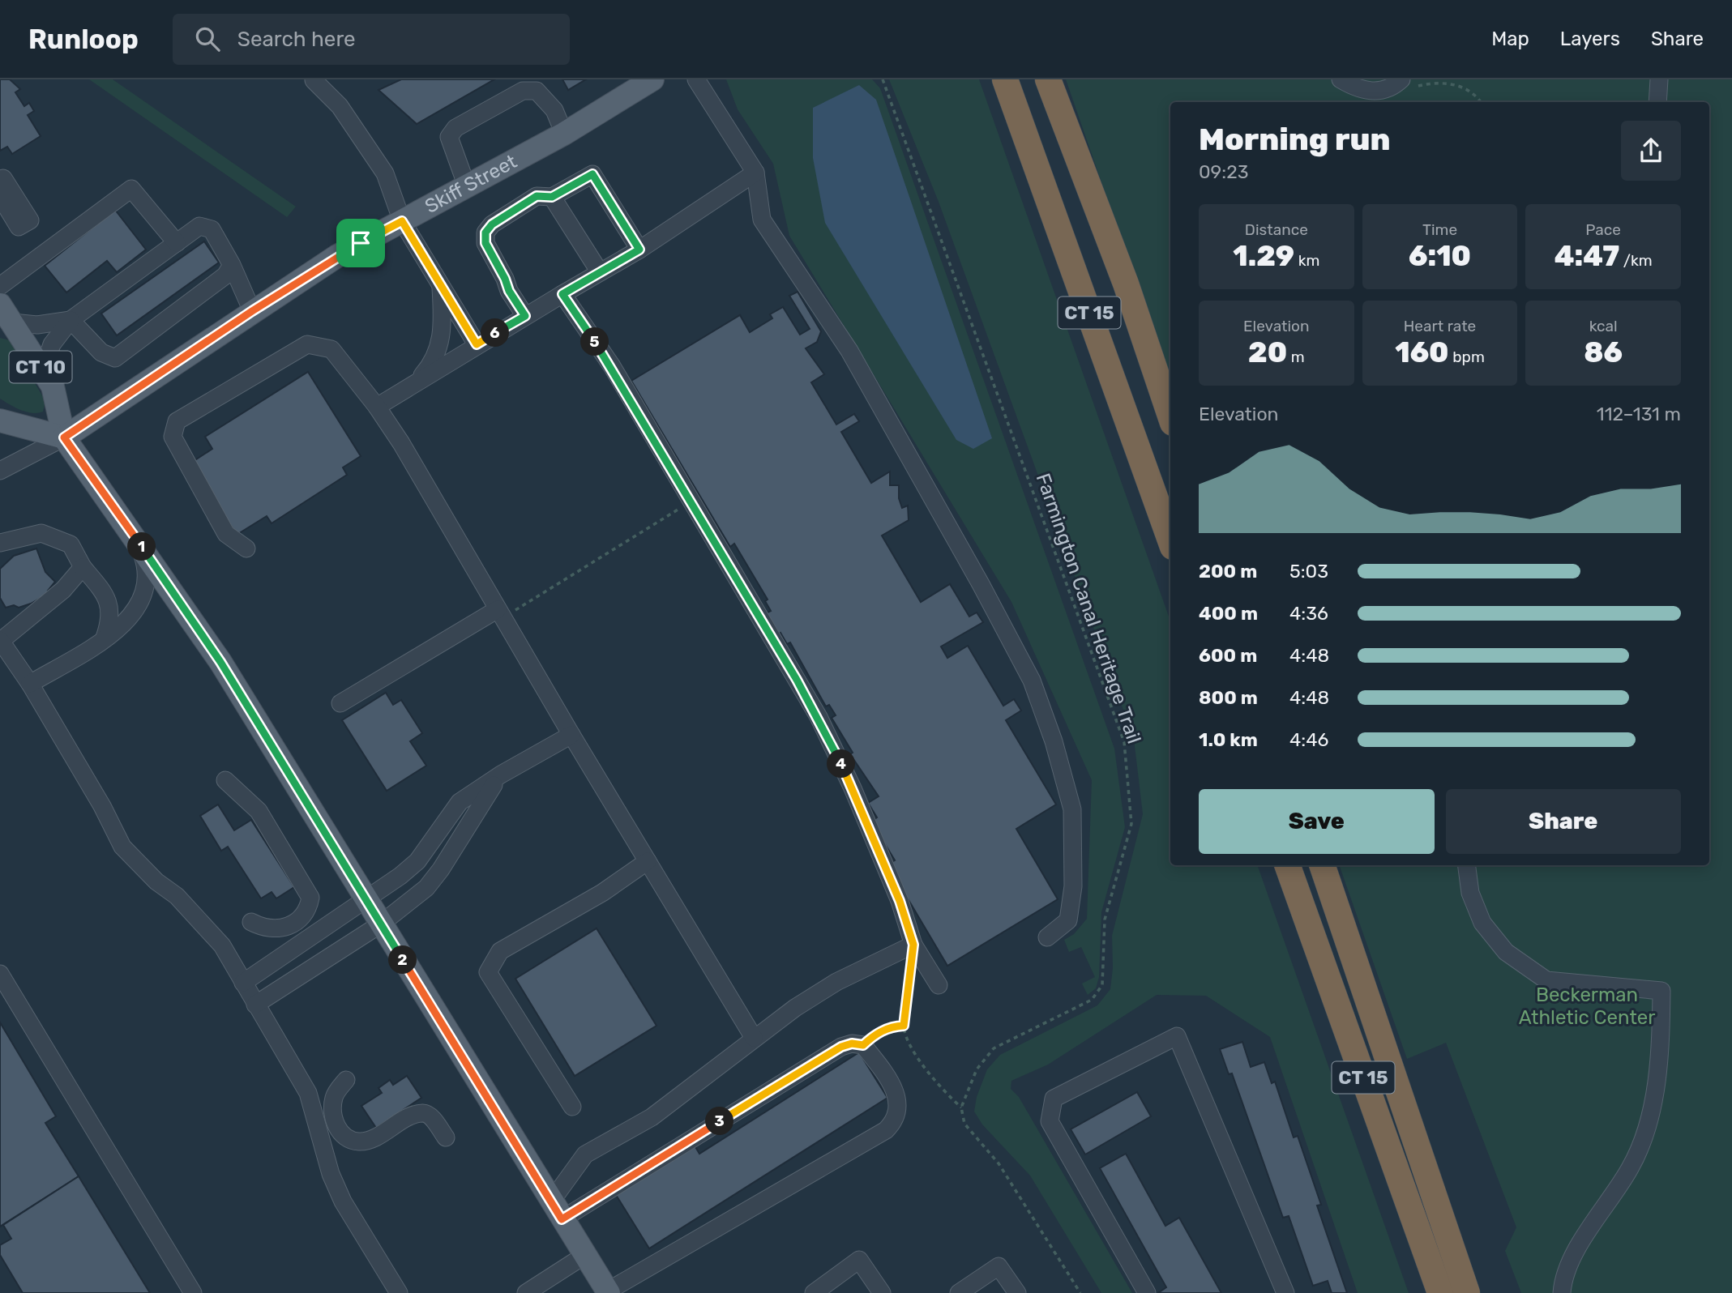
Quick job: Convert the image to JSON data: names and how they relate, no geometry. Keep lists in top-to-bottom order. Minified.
{"streets":{"highway":["CT 15"],"main road":["Skiff Street","CT 10"],"path":["Farmington Canal Heritage Trail"]},"crossings":[["Skiff Street","CT 10"]],"parks":["Beckerman Athletic Center"],"page":{"header":"Runloop","search":"Search here","nav":["Map","Layers","Share"],"heading":["Morning run","09:23"],"stats":[["Distance","1.29 km"],["Time","6:10"],["Pace","4:47 /km"],["Elevation","20 m"],["Heart rate","160 bpm"],["kcal","86"]],"pins":["6","5","1","4","2","3"],"chart":["Elevation","112–131 m"],"list":[{"name":"200 m","note":"5:03"},{"name":"400 m","note":"4:36"},{"name":"600 m","note":"4:48"},{"name":"800 m","note":"4:48"},{"name":"1.0 km","note":"4:46"}],"buttons":["Save","Share"]}}
